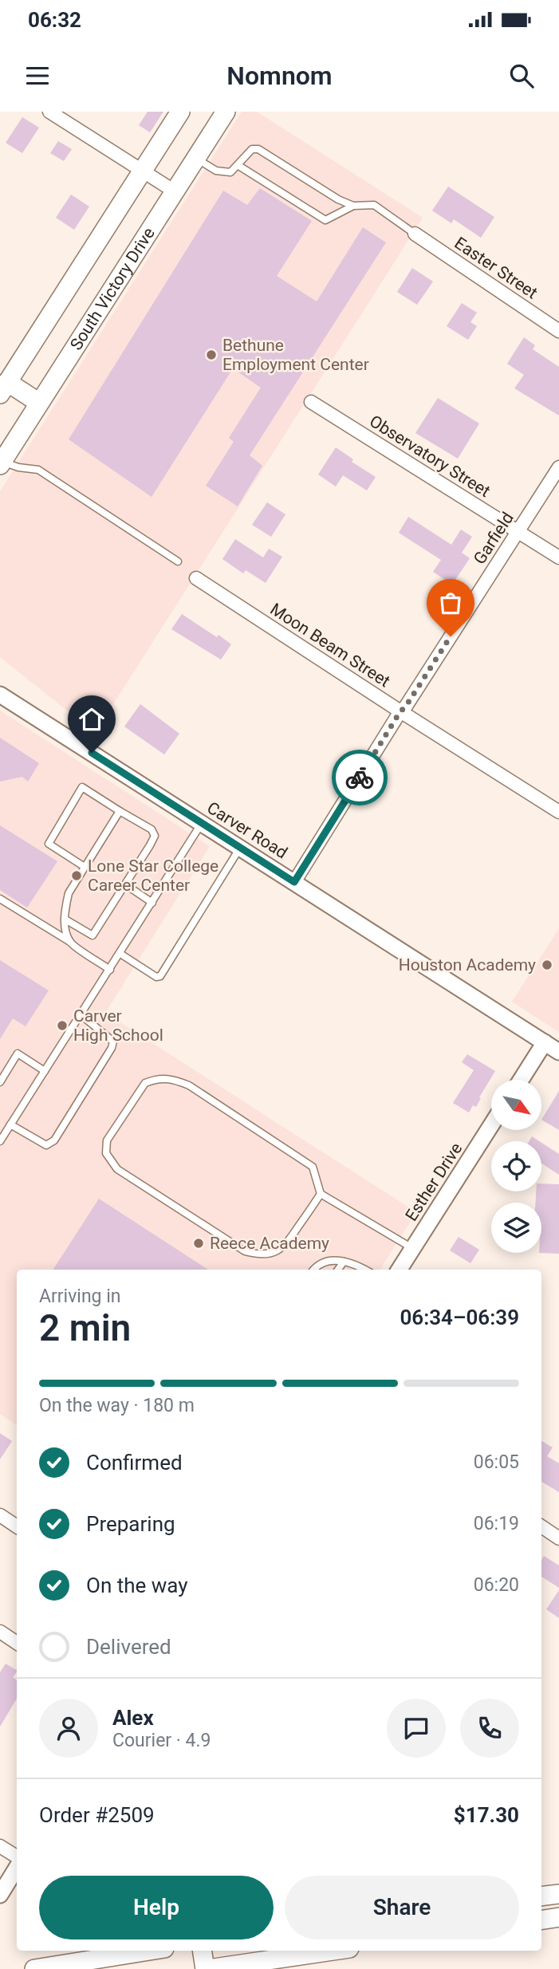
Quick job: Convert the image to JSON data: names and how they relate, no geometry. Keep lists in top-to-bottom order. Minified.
{"streets":{"main road":["South Victory Drive"],"street":["Easter Street","Observatory Street","Garfield","Moon Beam Street","Carver Road","Esther Drive"]},"crossings":[["Observatory Street","Garfield"],["Garfield","Moon Beam Street"],["Garfield","Carver Road"]],"places":["Bethune Employment Center","Lone Star College Career Center","Houston Academy","Carver High School","Reece Academy"],"north":"bottom right","page":{"status":"06:32","header":"Nomnom","heading":["2 min","Arriving in","06:34–06:39"],"panel":["Alex","Courier · 4.9","Order #2509","$17.30"],"bar":"On the way · 180 m","list":[["Confirmed","06:05"],["Preparing","06:19"],["On the way","06:20"],"Delivered"],"buttons":["Help","Share"]}}
